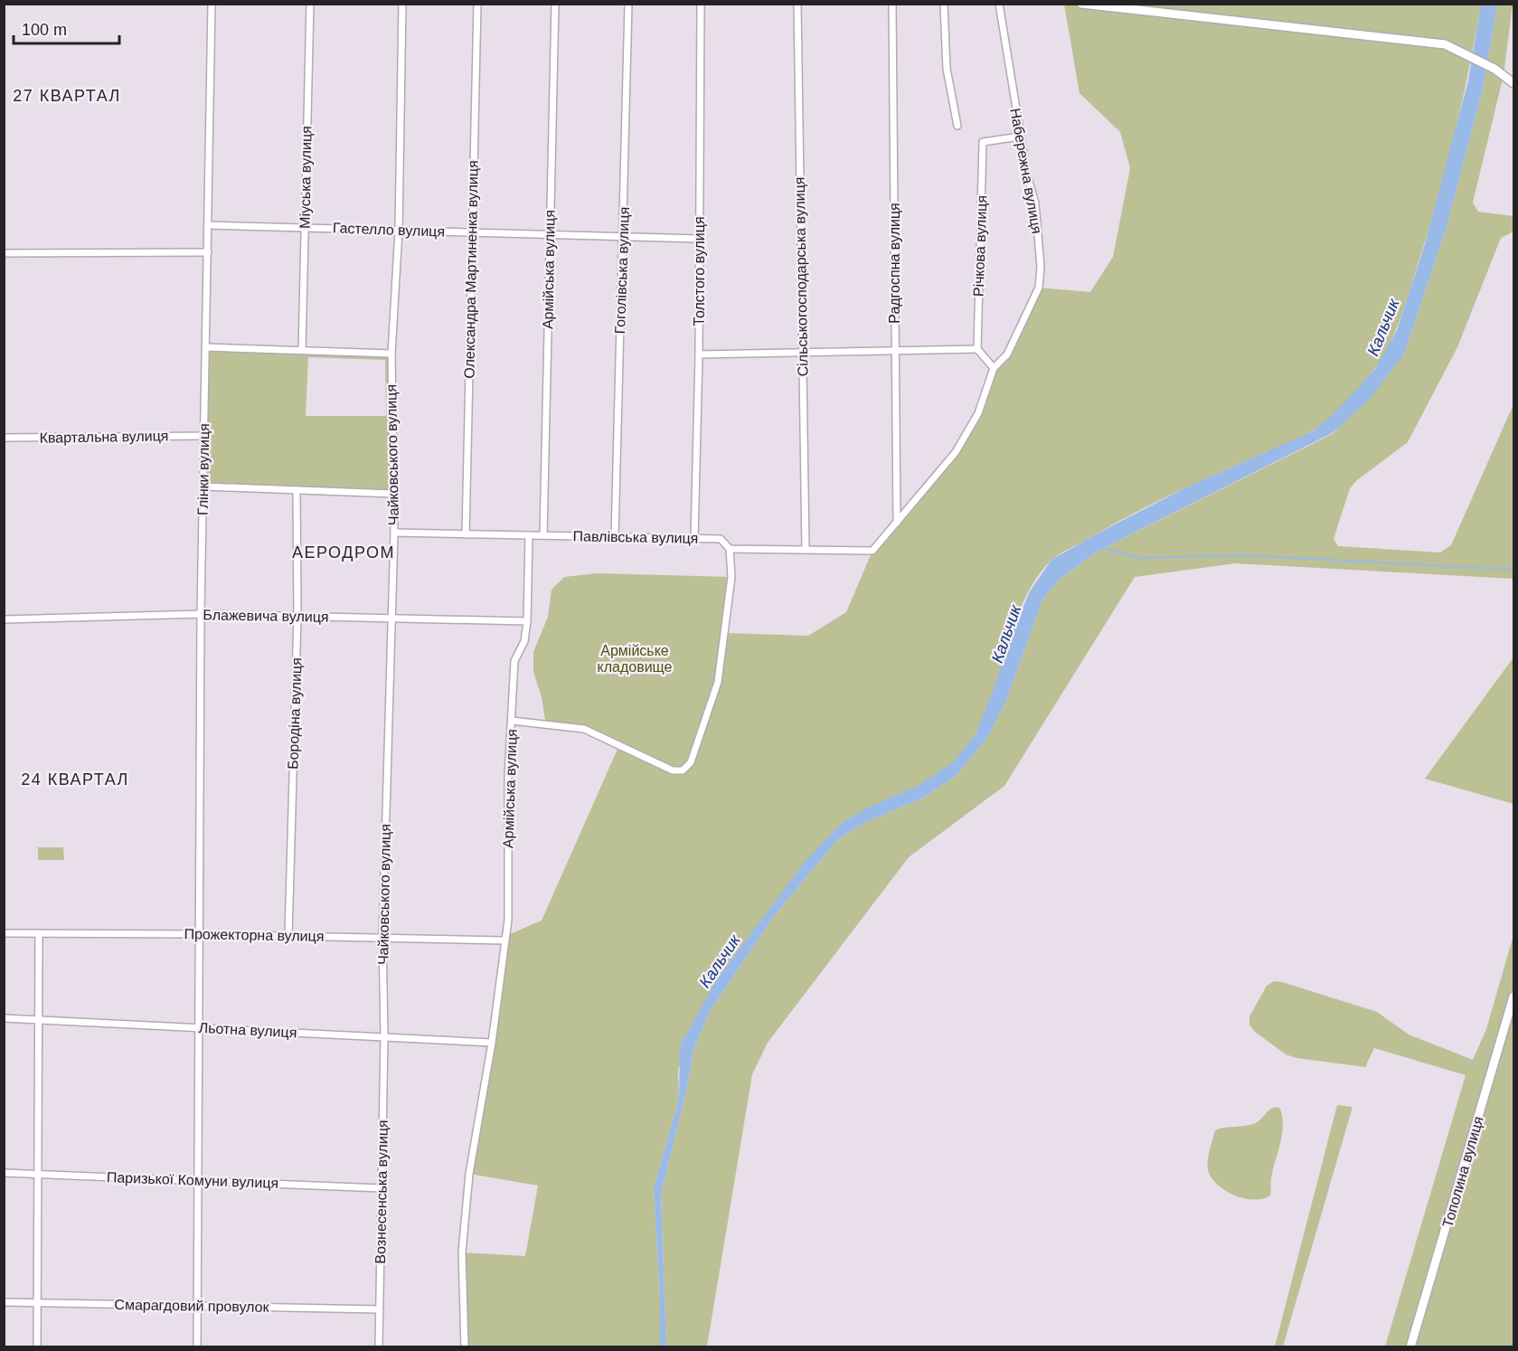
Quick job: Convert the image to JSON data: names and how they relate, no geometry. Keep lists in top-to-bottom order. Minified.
{"streets":{"street":["Набережна вулиця","Міуська вулиця","Гастелло вулиця","Річкова вулиця","Радгоспна вулиця","Олександра Мартиненка вулиця","Армійська вулиця","Гоголівська вулиця","Толстого вулиця","Сільськогосподарська вулиця","Квартальна вулиця","Чайковського вулиця","Глінки вулиця","Павлівська вулиця","Блажевича вулиця","Бородіна вулиця","Прожекторна вулиця","Льотна вулиця","Тополина вулиця","Паризької Комуни вулиця","Вознесенська вулиця","Смарагдовий провулок"]},"crossings":[["Набережна вулиця","Річкова вулиця"],["Набережна вулиця","Радгоспна вулиця"],["Набережна вулиця","Павлівська вулиця"],["Міуська вулиця","Гастелло вулиця"],["Гастелло вулиця","Олександра Мартиненка вулиця"],["Гастелло вулиця","Армійська вулиця"],["Гастелло вулиця","Гоголівська вулиця"],["Гастелло вулиця","Толстого вулиця"],["Гастелло вулиця","Чайковського вулиця"],["Гастелло вулиця","Глінки вулиця"],["Радгоспна вулиця","Павлівська вулиця"],["Олександра Мартиненка вулиця","Павлівська вулиця"],["Армійська вулиця","Павлівська вулиця"],["Армійська вулиця","Блажевича вулиця"],["Армійська вулиця","Прожекторна вулиця"],["Армійська вулиця","Льотна вулиця"],["Гоголівська вулиця","Павлівська вулиця"],["Толстого вулиця","Павлівська вулиця"],["Сільськогосподарська вулиця","Павлівська вулиця"],["Квартальна вулиця","Глінки вулиця"],["Чайковського вулиця","Павлівська вулиця"],["Чайковського вулиця","Блажевича вулиця"],["Чайковського вулиця","Прожекторна вулиця"],["Чайковського вулиця","Льотна вулиця"],["Чайковського вулиця","Вознесенська вулиця"],["Глінки вулиця","Блажевича вулиця"],["Глінки вулиця","Прожекторна вулиця"],["Глінки вулиця","Льотна вулиця"],["Глінки вулиця","Паризької Комуни вулиця"],["Глінки вулиця","Смарагдовий провулок"],["Блажевича вулиця","Бородіна вулиця"],["Бородіна вулиця","Прожекторна вулиця"],["Льотна вулиця","Вознесенська вулиця"],["Паризької Комуни вулиця","Вознесенська вулиця"],["Вознесенська вулиця","Смарагдовий провулок"]],"districts":["27 КВАРТАЛ","АЕРОДРОМ","24 КВАРТАЛ"],"water":["Кальчик"],"parks":["Армійське кладовище"],"scale_bar":"100 m"}
